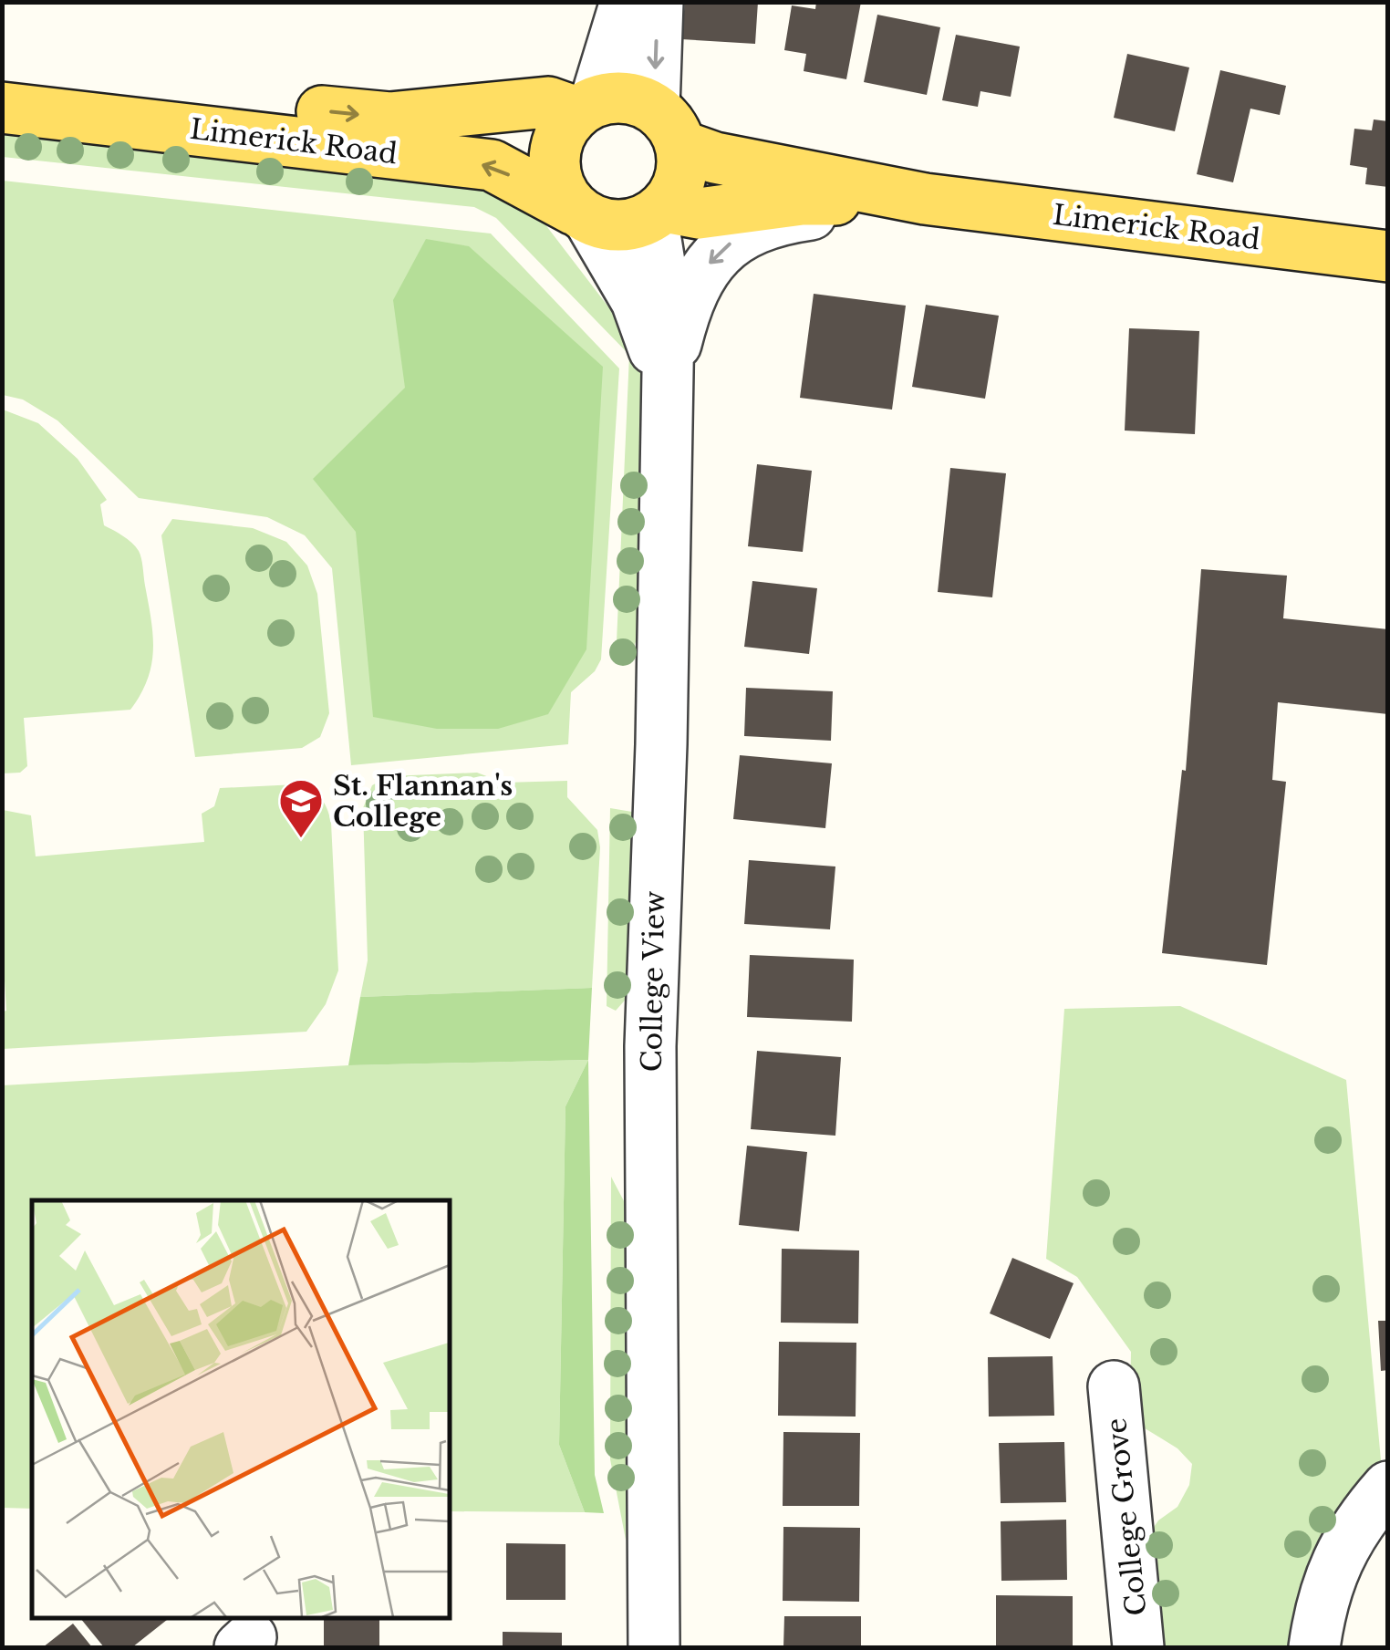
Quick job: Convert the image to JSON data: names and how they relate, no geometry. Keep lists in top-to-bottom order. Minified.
{"streets":{"main road":["Limerick Road"],"street":["College View","College Grove"]},"crossings":[["Limerick Road","College View"]],"places":{"school or university":["St. Flannan's College"]}}
